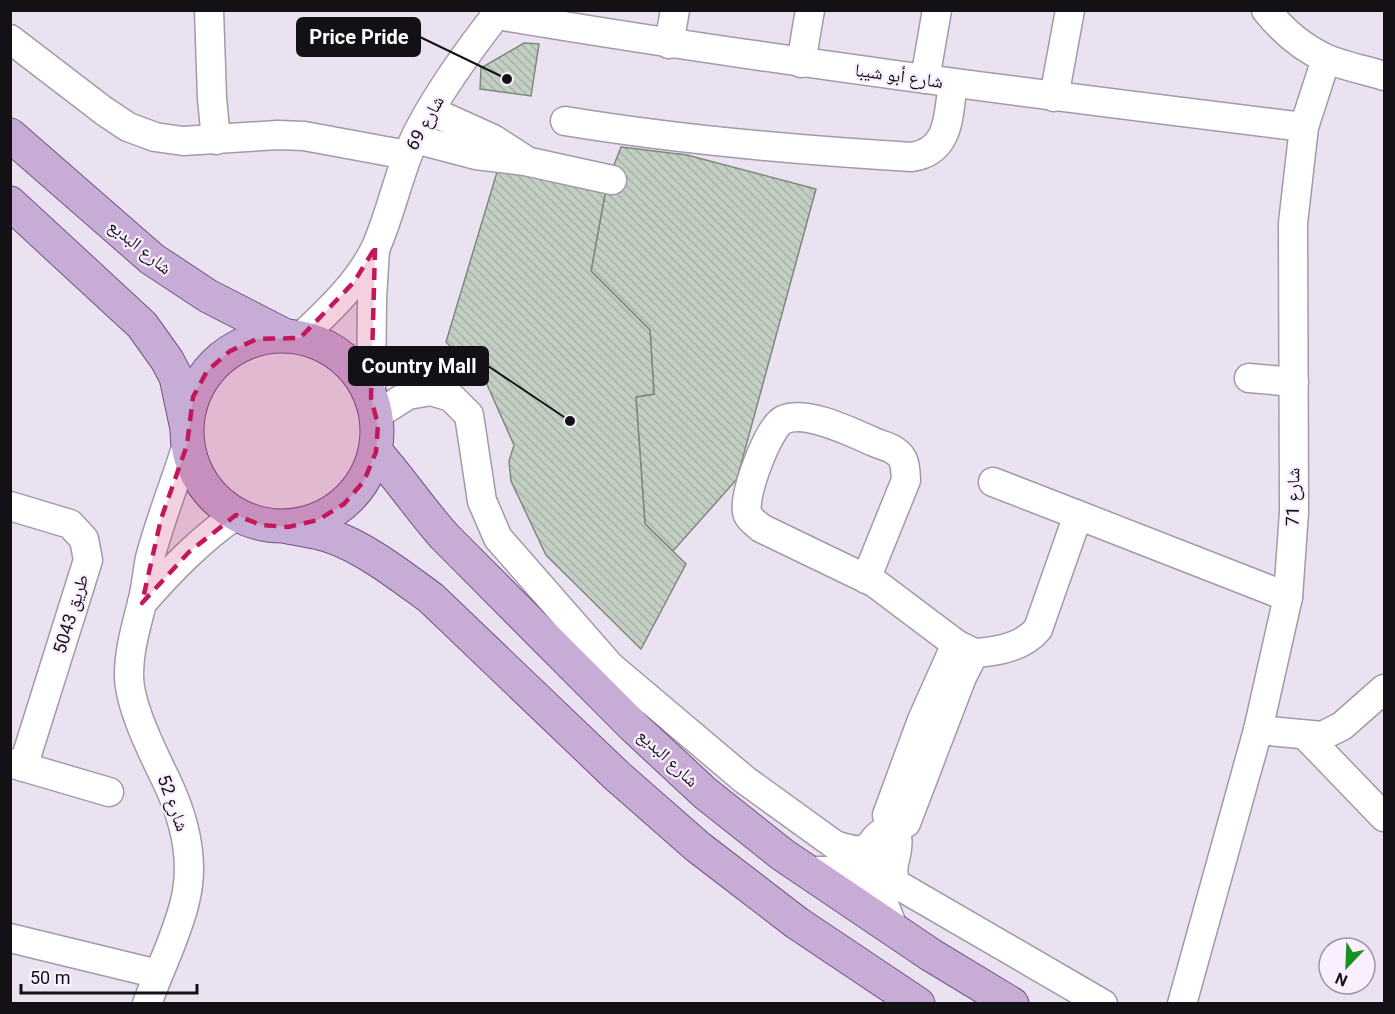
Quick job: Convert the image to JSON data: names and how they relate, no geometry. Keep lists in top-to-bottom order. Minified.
{"streets":{"main road":["شارع البديع"],"street":["شارع أبو شيبا","شارع 69","شارع 71","طريق 5043","شارع 52"]},"crossings":[["شارع أبو شيبا","شارع 69"],["شارع أبو شيبا","شارع 71"],["شارع 69","شارع البديع"],["شارع 69","شارع 52"],["شارع البديع","شارع 52"]],"places":["Price Pride","Country Mall"],"scale_bar":"50 m","north":"bottom left"}
